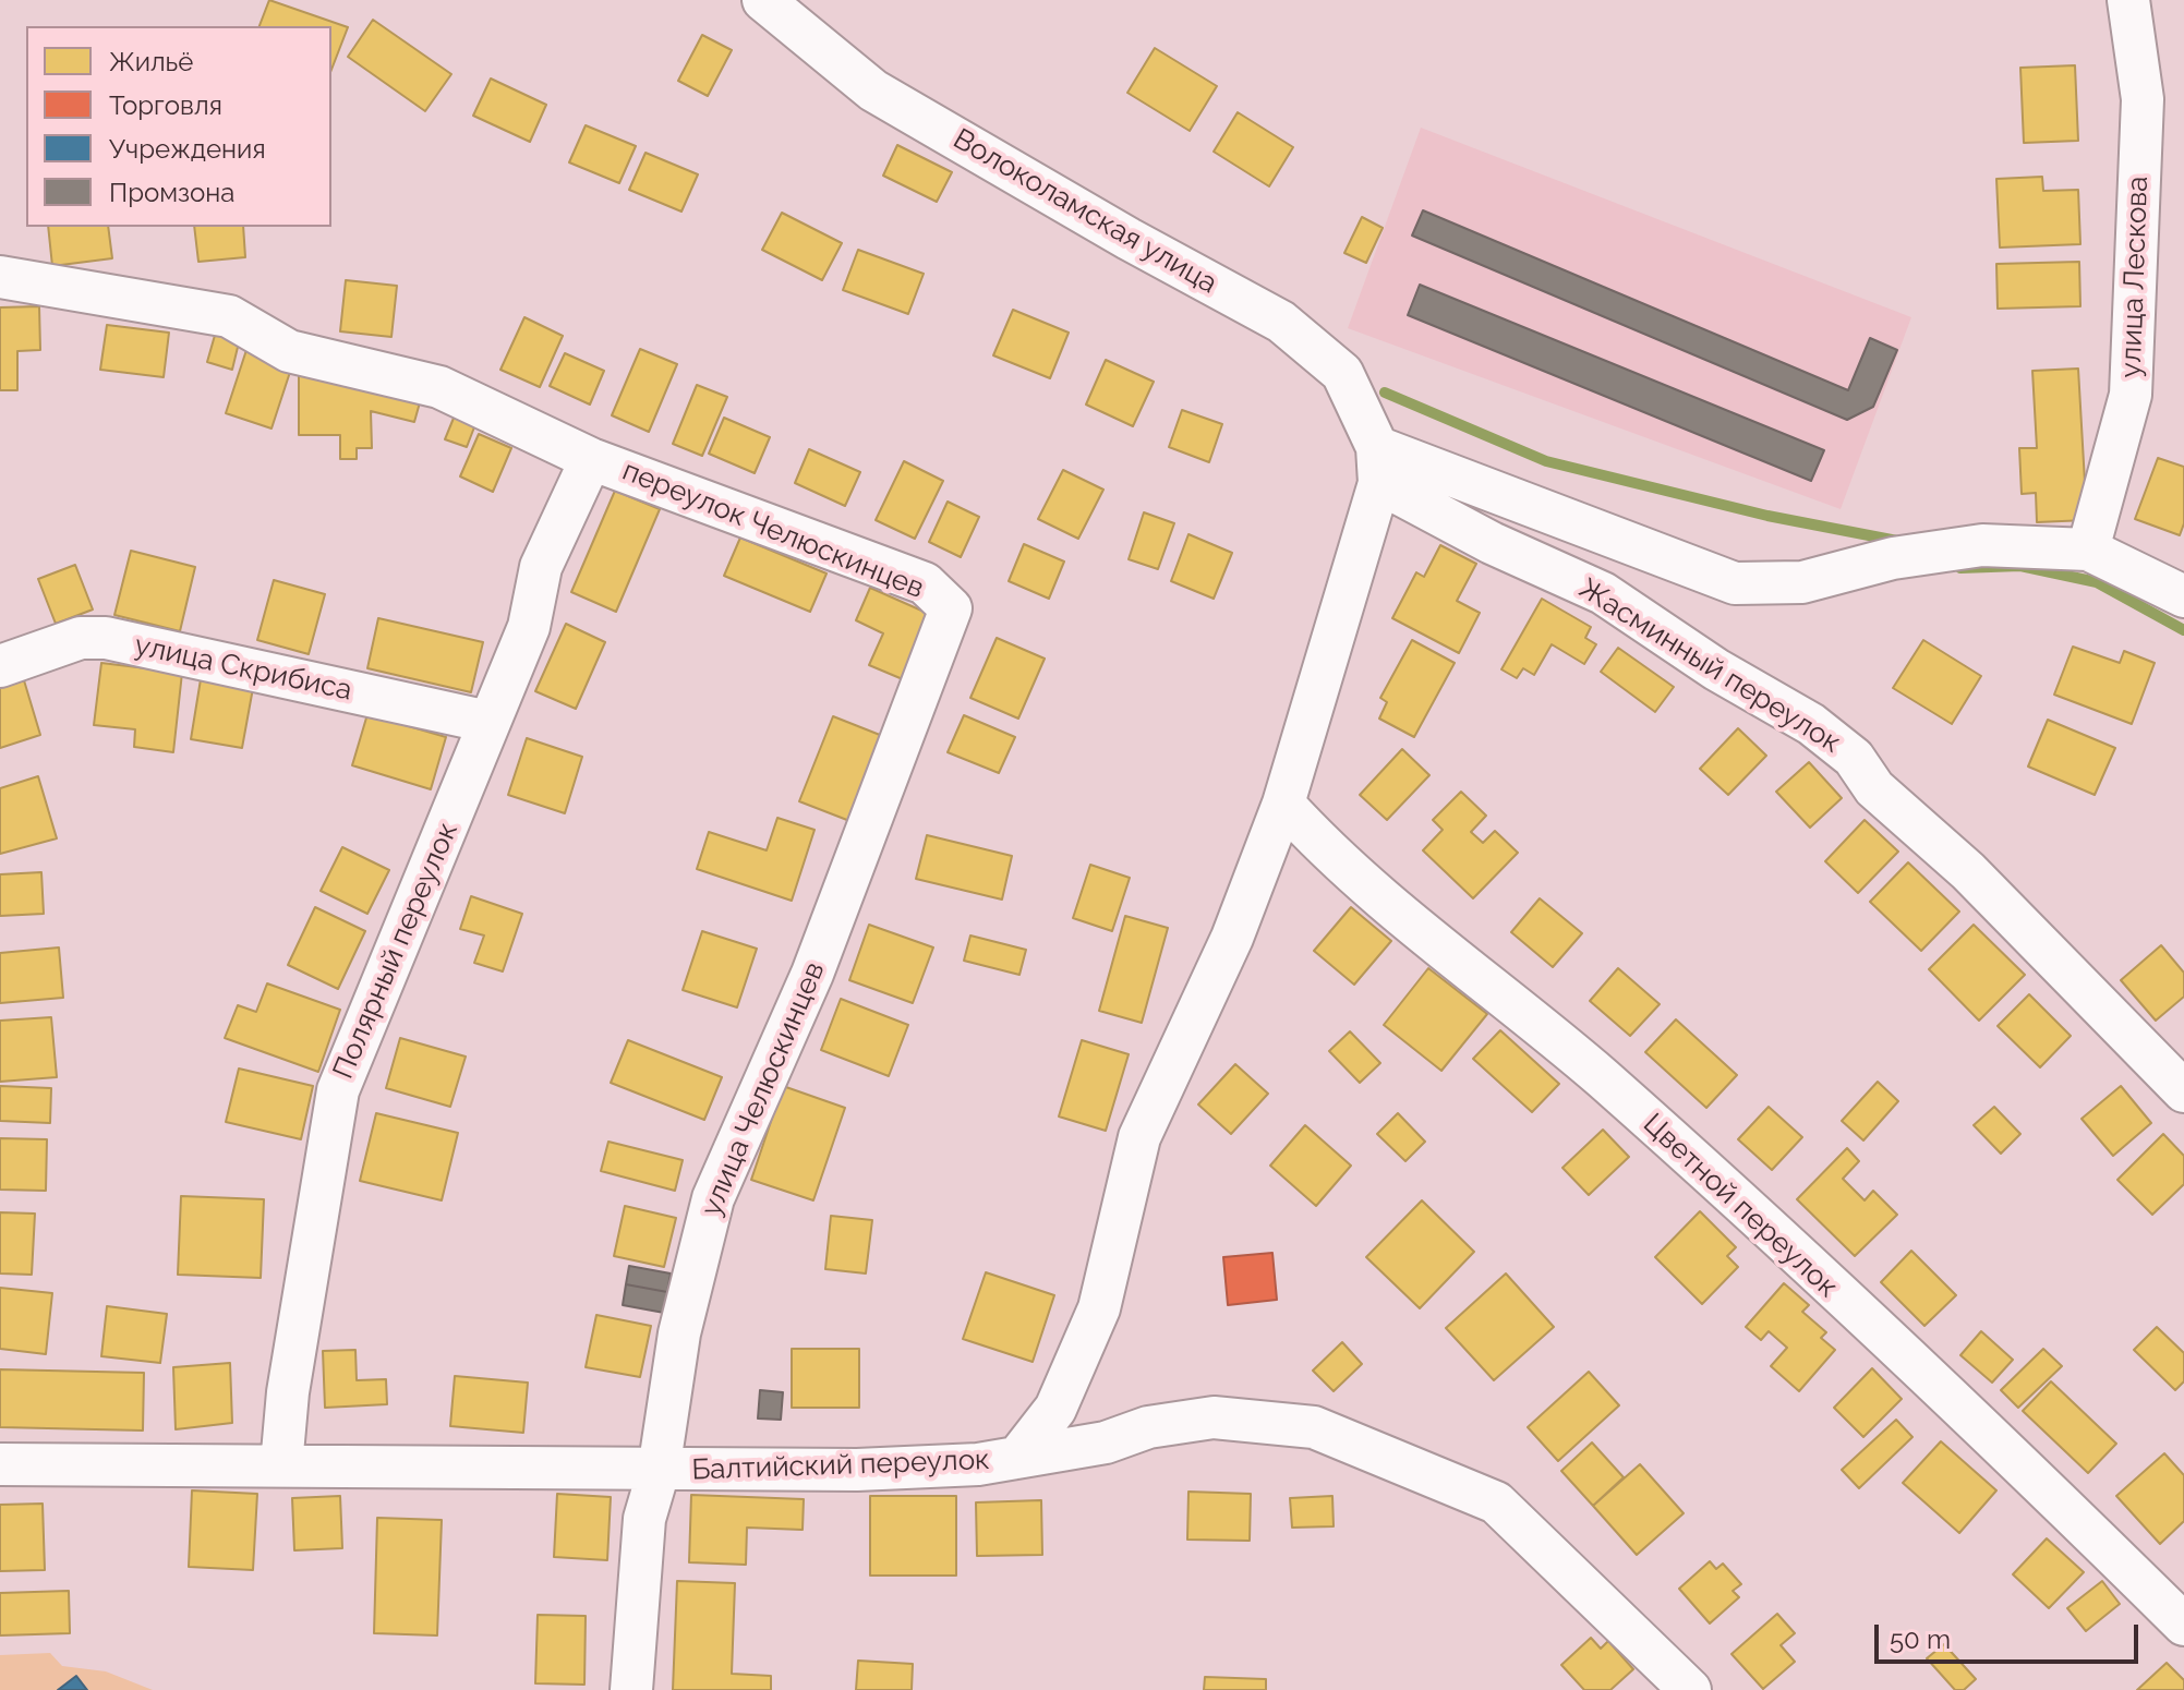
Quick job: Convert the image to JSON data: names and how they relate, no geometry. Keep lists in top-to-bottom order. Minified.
{"streets":{"street":["Волоколамская улица","улица Лескова","переулок Челюскинцев","Жасминный переулок","улица Скрибиса","Полярный переулок","улица Челюскинцев","Цветной переулок","Балтийский переулок"]},"crossings":[["Волоколамская улица","Жасминный переулок"],["переулок Челюскинцев","Полярный переулок"],["переулок Челюскинцев","улица Челюскинцев"],["улица Скрибиса","Полярный переулок"],["Полярный переулок","Балтийский переулок"],["улица Челюскинцев","Балтийский переулок"]],"legend":["Жильё","Торговля","Учреждения","Промзона"],"scale_bar":"50 m"}
